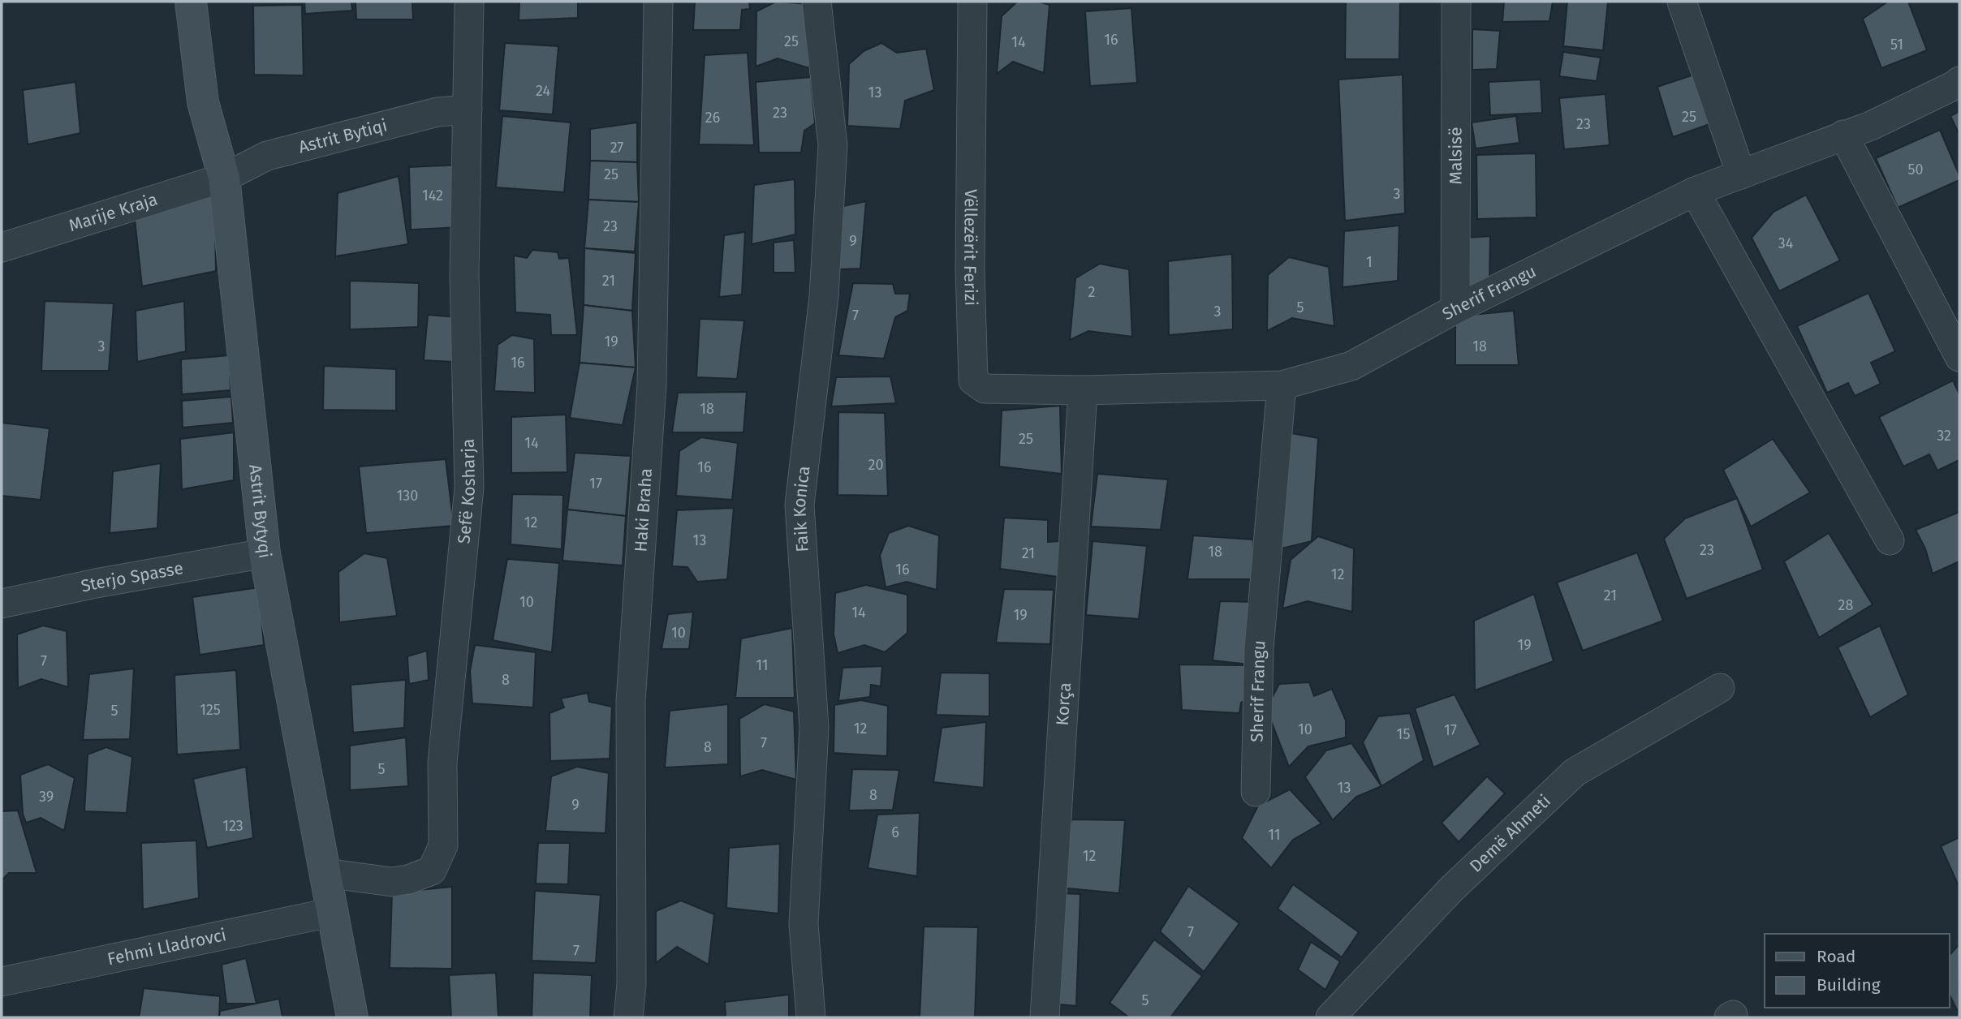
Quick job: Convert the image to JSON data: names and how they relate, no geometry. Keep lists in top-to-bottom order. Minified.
{"streets":{"street":["Astrit Bytiqi","Malsisë","Marije Kraja","Vëllezërit Ferizi","Sherif Frangu","Sefë Kosharja","Faik Konica","Haki Braha","Astrit Bytyqi","Sterjo Spasse","Korça","Demë Ahmeti","Fehmi Lladrovci"]},"crossings":[["Astrit Bytiqi","Marije Kraja"],["Astrit Bytiqi","Sefë Kosharja"],["Astrit Bytiqi","Astrit Bytyqi"],["Malsisë","Sherif Frangu"],["Marije Kraja","Astrit Bytyqi"],["Vëllezërit Ferizi","Sherif Frangu"],["Vëllezërit Ferizi","Korça"],["Sherif Frangu","Korça"],["Sefë Kosharja","Astrit Bytyqi"],["Astrit Bytyqi","Sterjo Spasse"],["Astrit Bytyqi","Fehmi Lladrovci"]],"house_numbers":["16","25","14","51","24","13","23","25","26","23","27","50","25","3","142","23","9","34","1","21","2","5","3","7","19","3","18","16","18","32","25","14","20","16","17","130","12","13","23","18","21","16","12","21","10","28","14","19","10","19","7","11","8","125","5","12","10","17","15","7","8","5","13","8","39","9","123","6","11","12","7","7","5"],"legend":["Road","Building"]}
